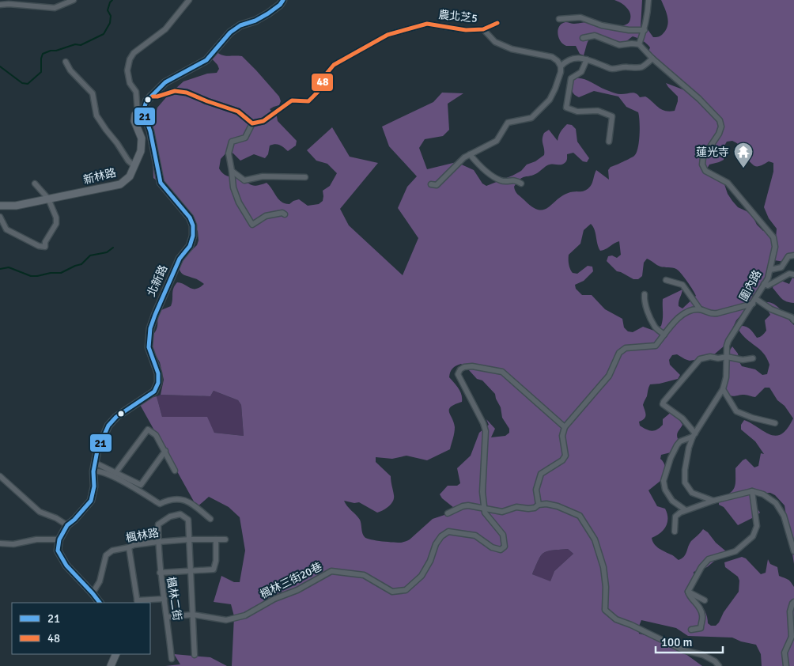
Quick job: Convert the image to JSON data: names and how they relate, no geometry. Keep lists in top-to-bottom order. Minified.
{"streets":{"main road":["新林路","北新路"],"street":["農北芝5","圍內路","楓林路","楓林三街20巷","楓林二街"]},"crossings":[["新林路","北新路"],["楓林路","楓林二街"]],"places":{"temple":["蓮光寺"]},"lines":["transit line 21","transit line 48"],"legend":["21","48"],"scale_bar":"100 m"}
